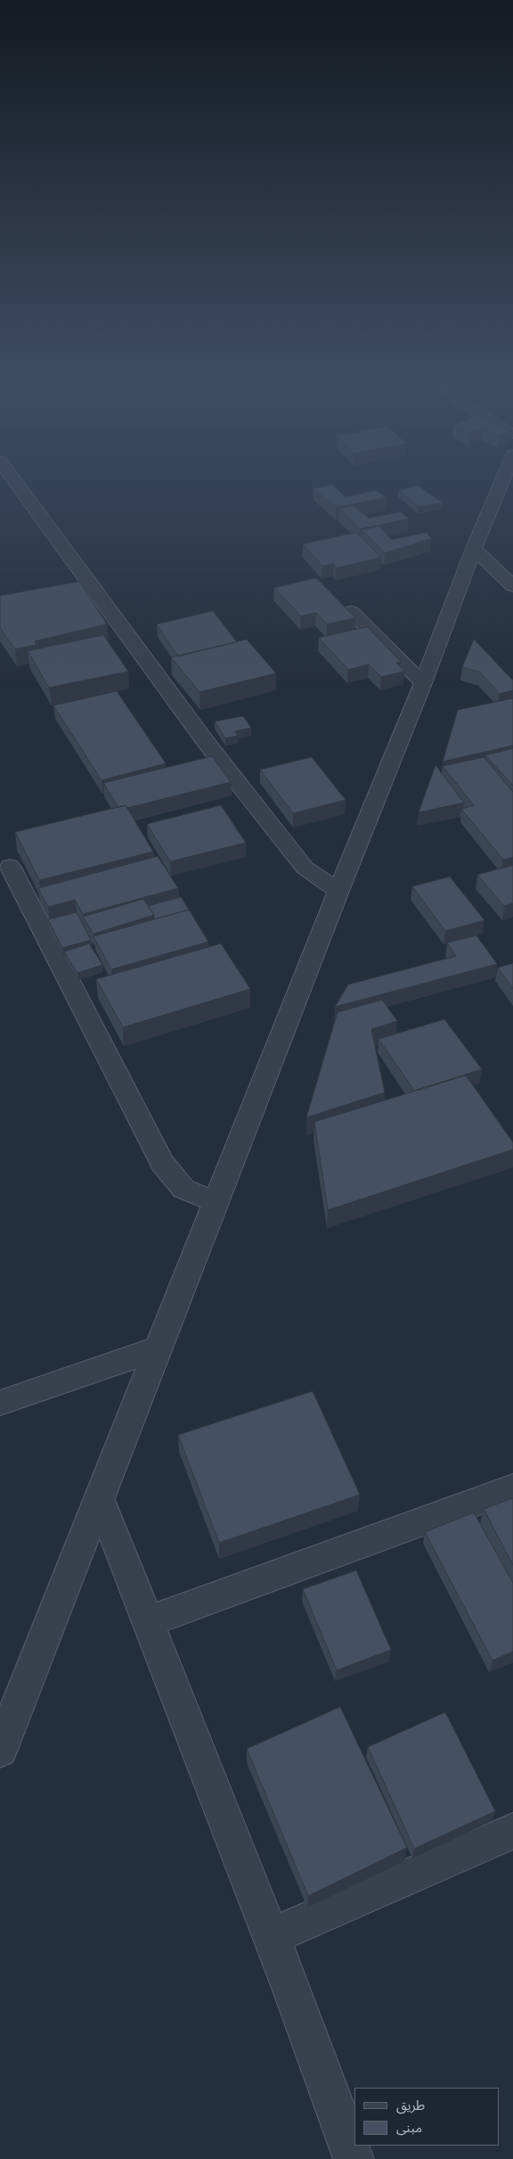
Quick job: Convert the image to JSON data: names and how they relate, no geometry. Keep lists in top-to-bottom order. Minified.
{"legend":["طريق","مبنى"]}
